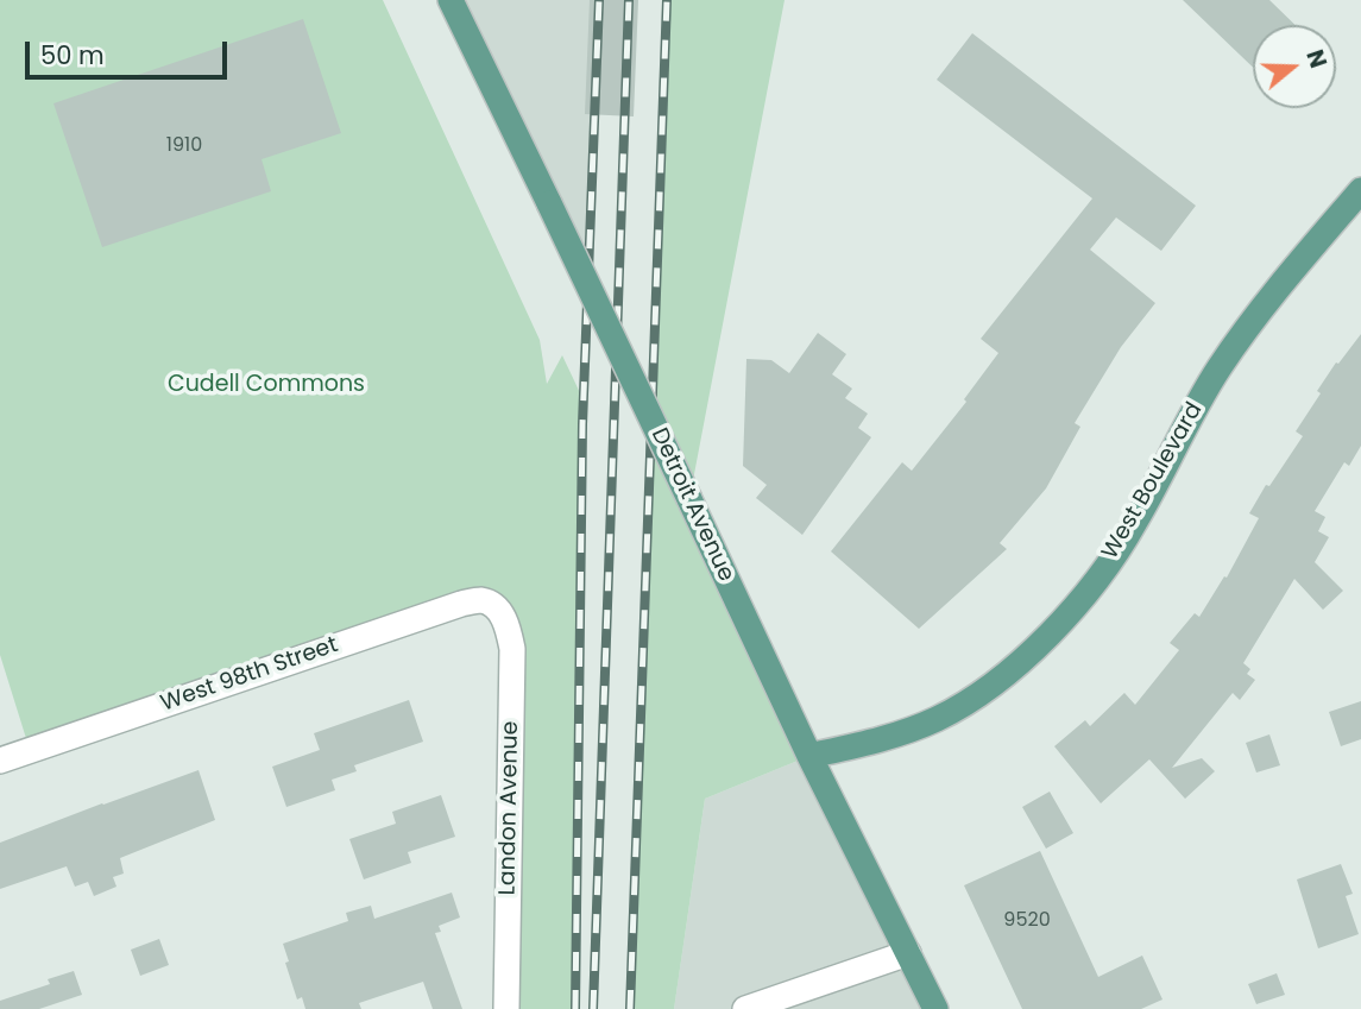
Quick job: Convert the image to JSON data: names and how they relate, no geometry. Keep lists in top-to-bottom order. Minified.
{"streets":{"main road":["West Boulevard","Detroit Avenue"],"street":["West 98th Street","Landon Avenue"]},"crossings":[["West Boulevard","Detroit Avenue"],["West 98th Street","Landon Avenue"]],"parks":["Cudell Commons"],"house_numbers":["1910","9520"],"scale_bar":"50 m","north":"right"}
